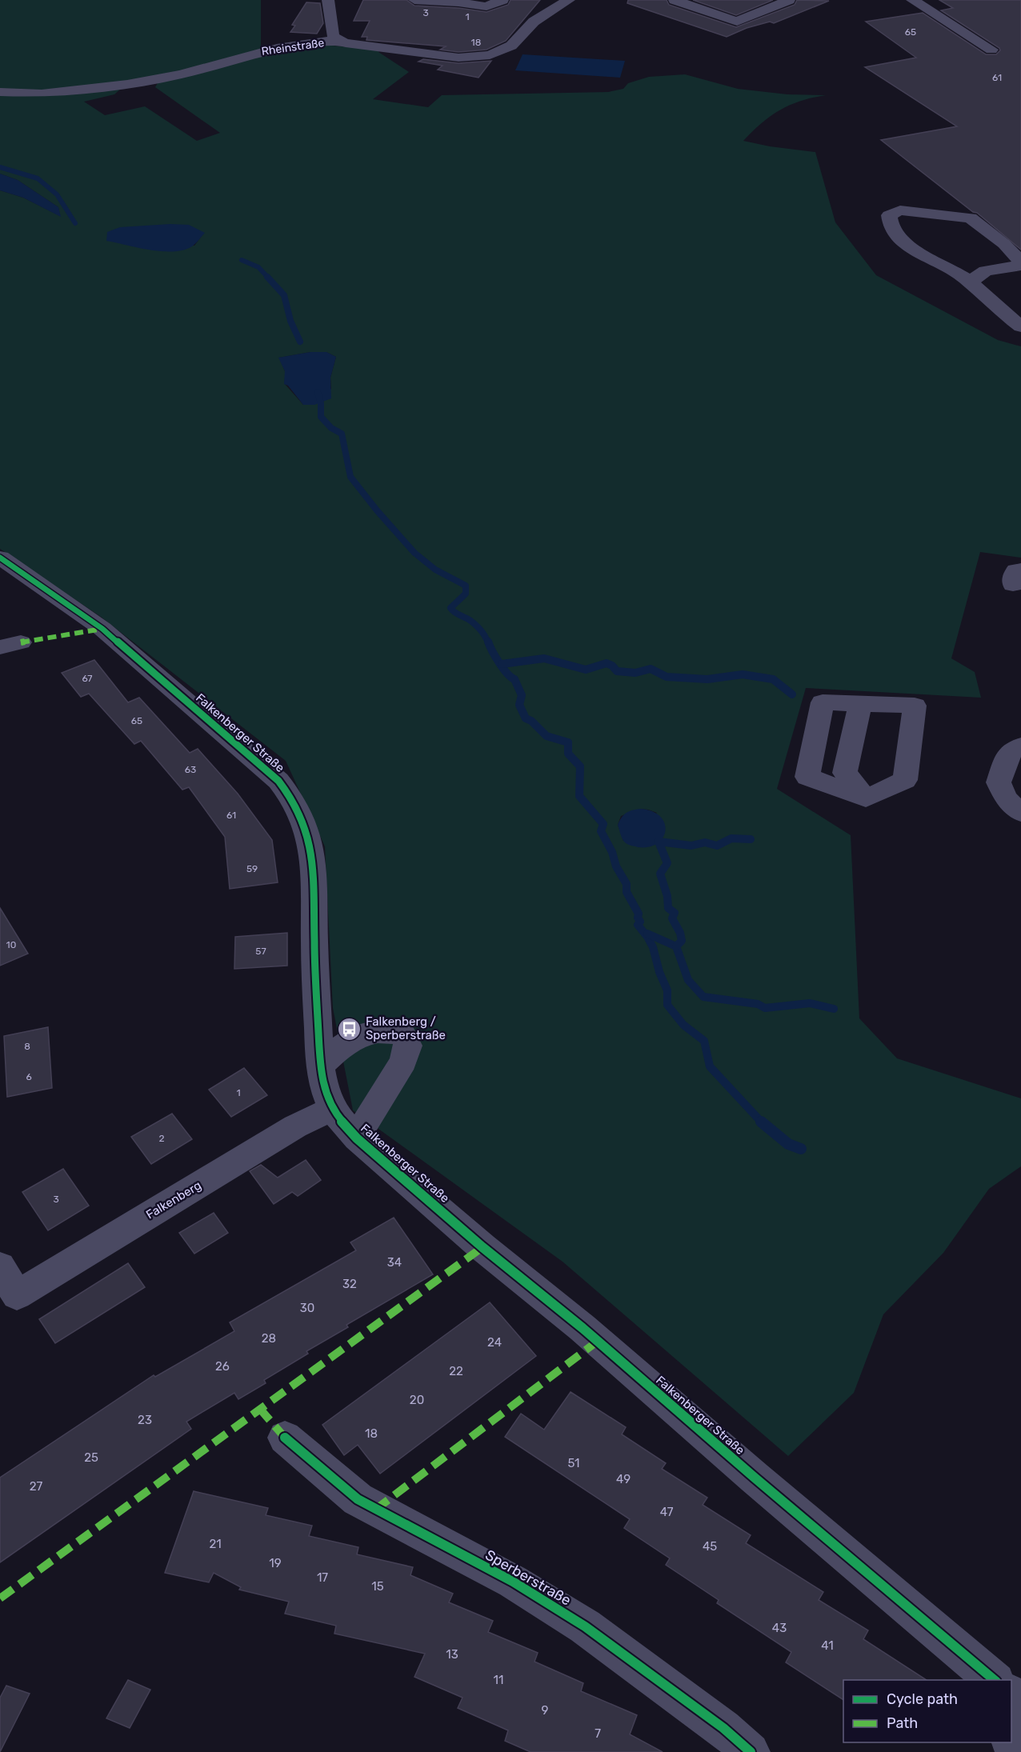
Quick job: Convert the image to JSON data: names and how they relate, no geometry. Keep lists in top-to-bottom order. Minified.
{"streets":{"street":["Rheinstraße","Falkenberger Straße","Falkenberg","Sperberstraße"]},"crossings":[["Falkenberger Straße","Falkenberg"]],"places":{"bus stop":["Falkenberg / Sperberstraße"]},"house_numbers":["3","1","65","18","61","67","65","63","61","59","10","57","8","6","1","2","3","34","32","30","28","24","26","22","20","23","18","25","51","49","27","47","21","45","19","17","15","43","41","13","11","9","7"],"legend":["Cycle path","Path"]}
